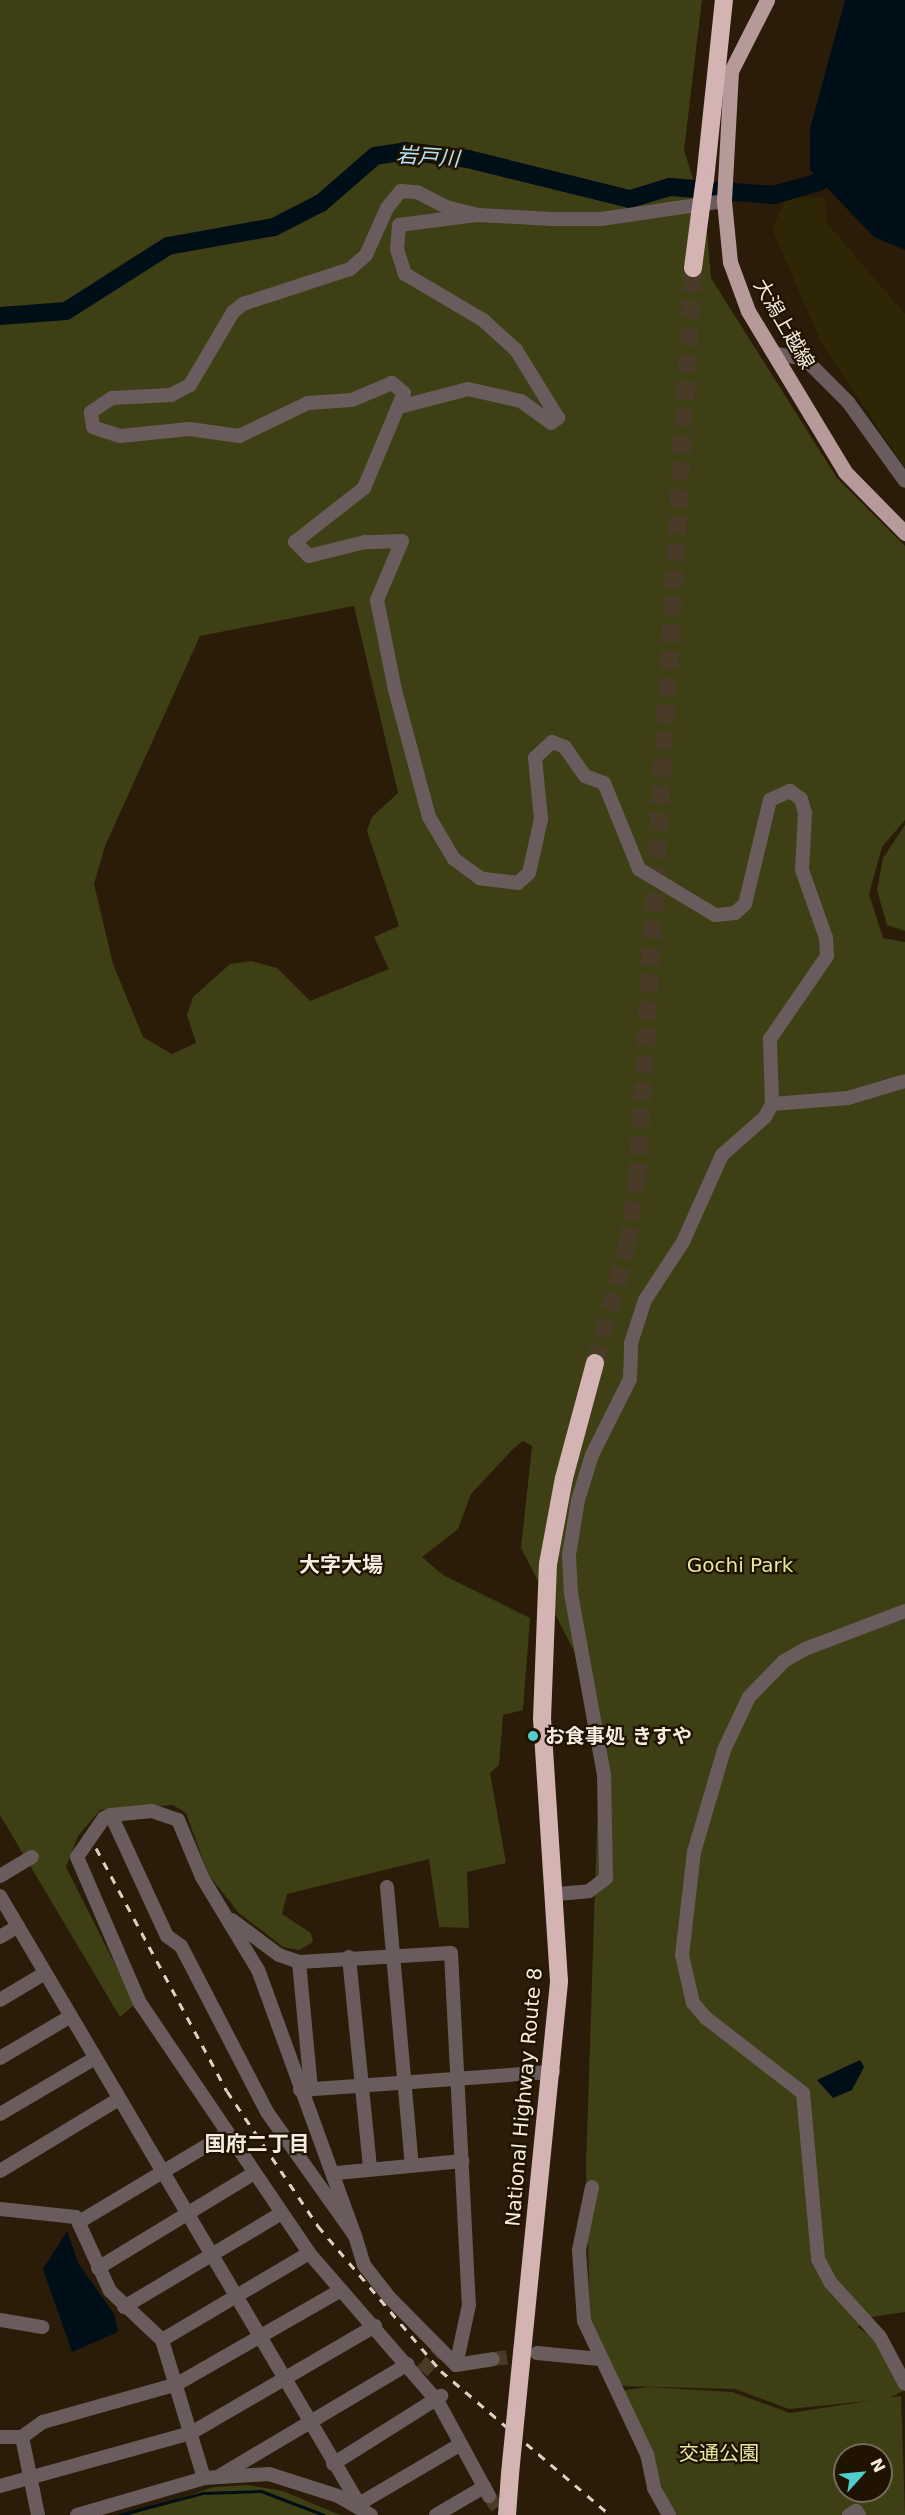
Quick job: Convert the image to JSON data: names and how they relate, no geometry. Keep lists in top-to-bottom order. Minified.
{"streets":{"highway":["National Highway Route 8"],"main road":["大潟上越線"]},"districts":["大字大場","国府二丁目"],"water":["岩戸川"],"parks":["Gochi Park","交通公園"],"places":["お食事処 きすや"],"north":"top right"}
